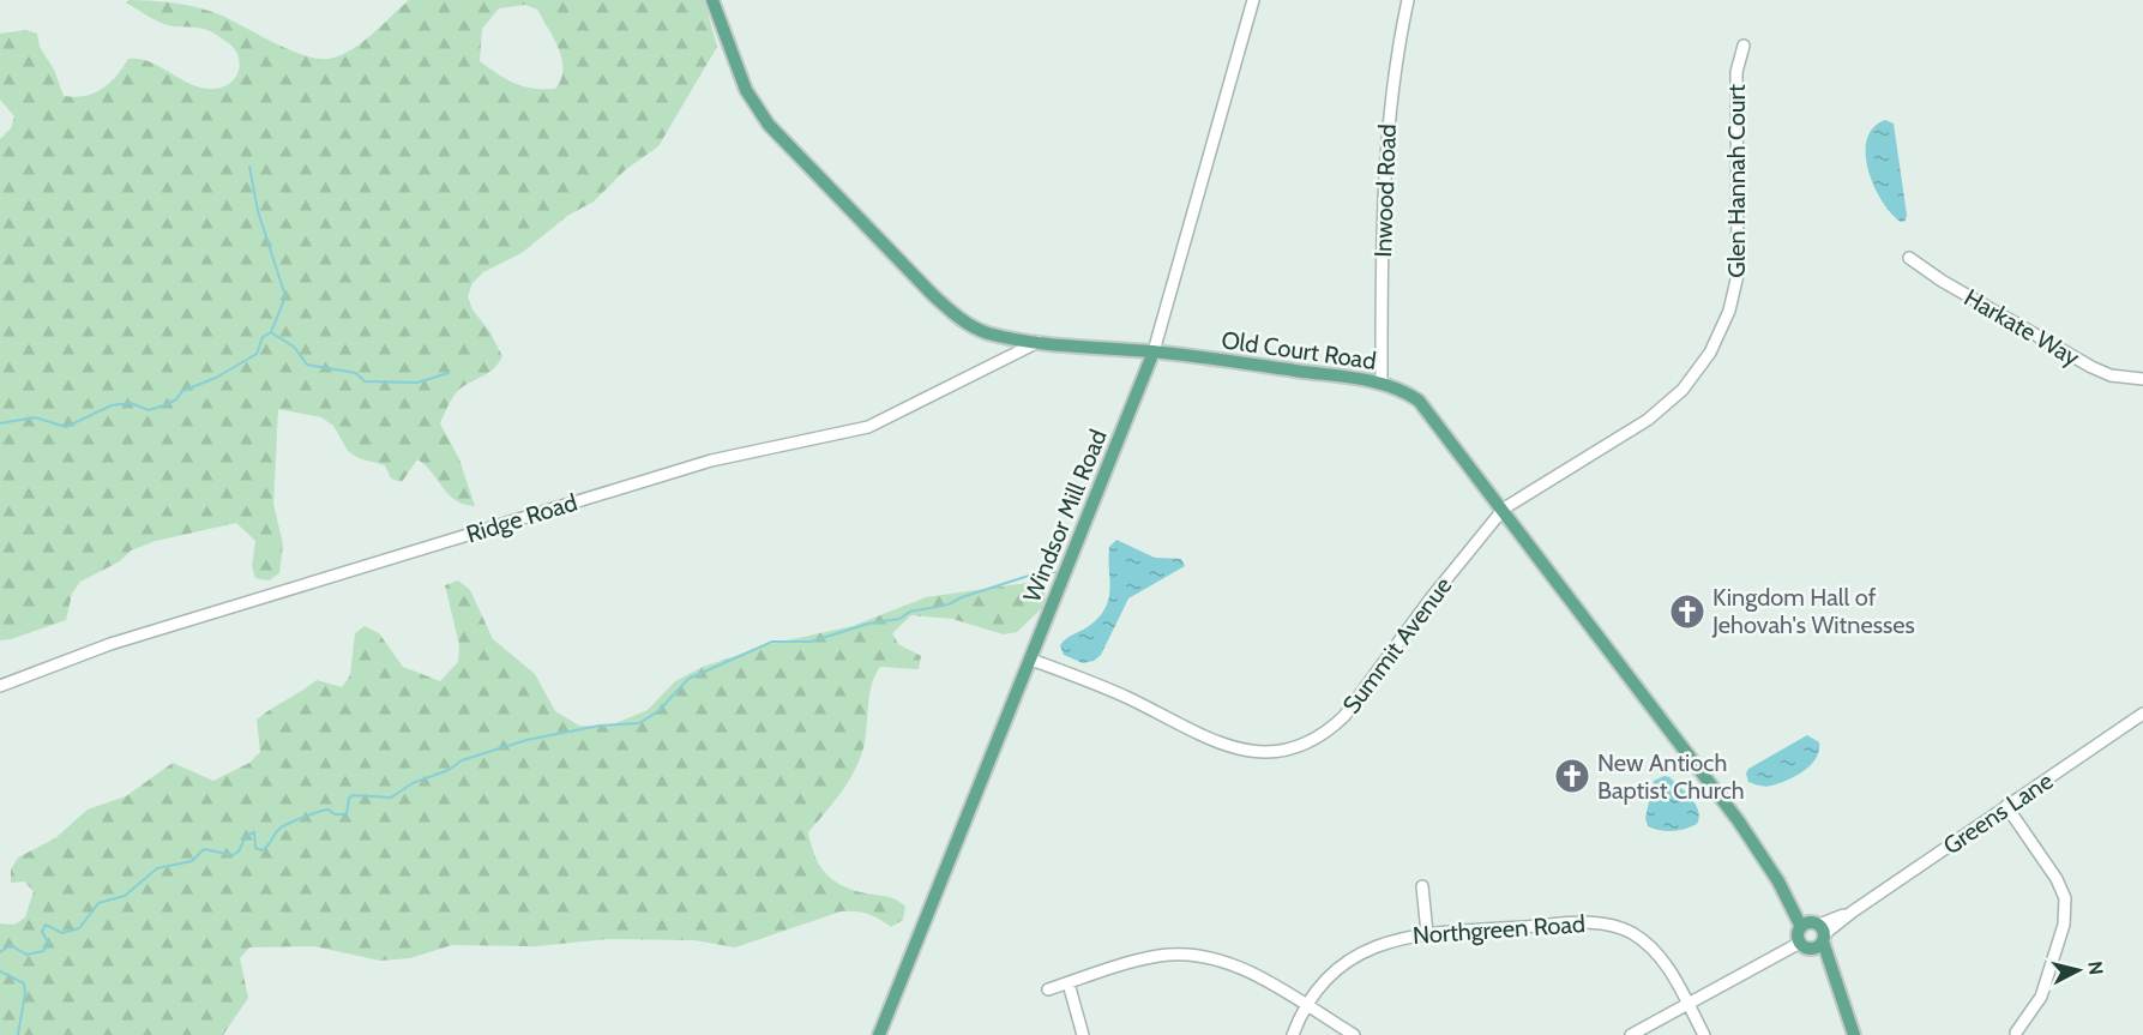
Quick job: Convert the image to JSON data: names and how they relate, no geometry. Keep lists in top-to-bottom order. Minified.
{"streets":{"main road":["Old Court Road","Windsor Mill Road"],"street":["Glen Hannah Court","Inwood Road","Harkate Way","Ridge Road","Summit Avenue","Greens Lane","Northgreen Road"]},"crossings":[["Glen Hannah Court","Old Court Road"],["Glen Hannah Court","Summit Avenue"],["Inwood Road","Old Court Road"],["Old Court Road","Windsor Mill Road"],["Old Court Road","Ridge Road"],["Old Court Road","Summit Avenue"],["Old Court Road","Greens Lane"],["Windsor Mill Road","Summit Avenue"]],"places":{"church":["Kingdom Hall of Jehovah's Witnesses","New Antioch Baptist Church"]},"north":"right"}
